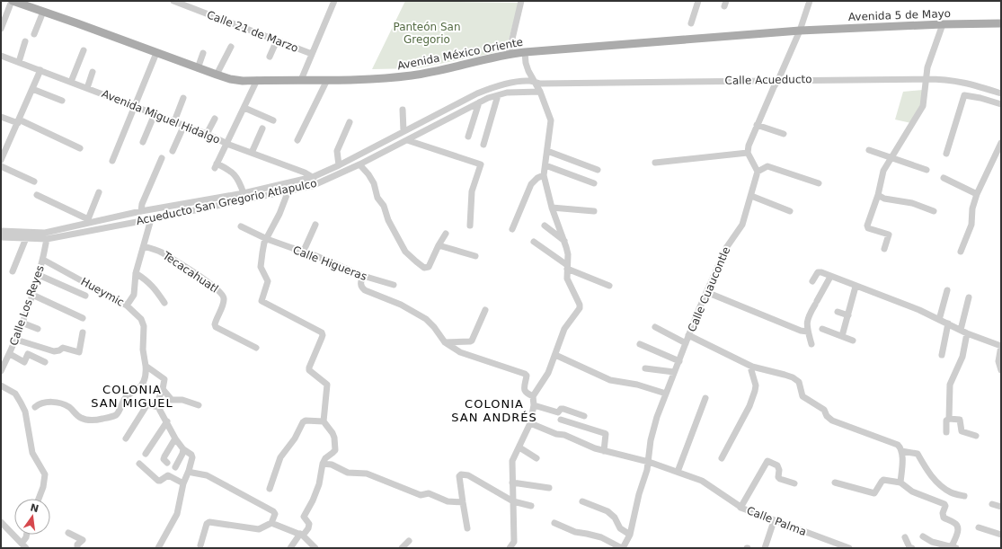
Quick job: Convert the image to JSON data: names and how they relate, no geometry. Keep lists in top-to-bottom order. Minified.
{"streets":{"main road":["Avenida 5 de Mayo","Avenida México Oriente"],"street":["Calle 21 de Marzo","Calle Acueducto","Avenida Miguel Hidalgo","Acueducto San Gregorio Atlapulco","Calle Higueras","Tecacahuatl","Calle Cuaucontle","Hueymic","Calle Los Reyes","Calle Palma"]},"crossings":[["Avenida 5 de Mayo","Avenida México Oriente"],["Calle Acueducto","Acueducto San Gregorio Atlapulco"],["Avenida Miguel Hidalgo","Acueducto San Gregorio Atlapulco"],["Acueducto San Gregorio Atlapulco","Calle Los Reyes"],["Calle Cuaucontle","Calle Palma"],["Hueymic","Calle Los Reyes"]],"districts":["COLONIA SAN MIGUEL","COLONIA SAN ANDRÉS"],"parks":["Panteón San Gregorio"],"north":"top"}
